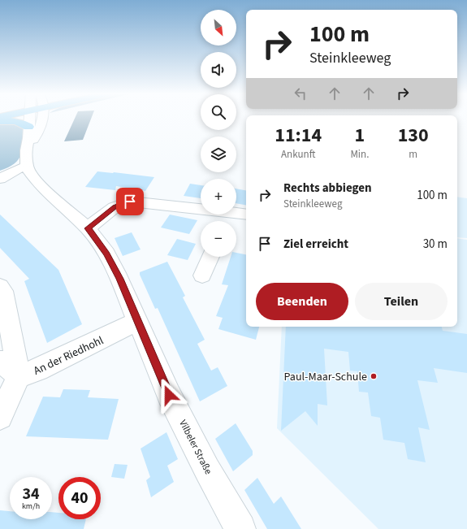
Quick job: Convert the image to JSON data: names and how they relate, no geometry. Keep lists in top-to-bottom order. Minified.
{"streets":{"street":["An der Riedhohl","Vilbeler Straße"]},"crossings":[["An der Riedhohl","Vilbeler Straße"]],"places":["Paul-Maar-Schule"],"north":"bottom right","page":{"map_buttons":["+","−"],"turn":["100 m","Steinkleeweg"],"eta":["11:14","Ankunft","1","Min.","130","m"],"list":[{"name":"Rechts abbiegen","note":"Steinkleeweg","value":"100 m"},{"name":"Ziel erreicht","value":"30 m"}],"buttons":["Beenden","Teilen"],"speed":"34 km/h","limit":"40"}}
